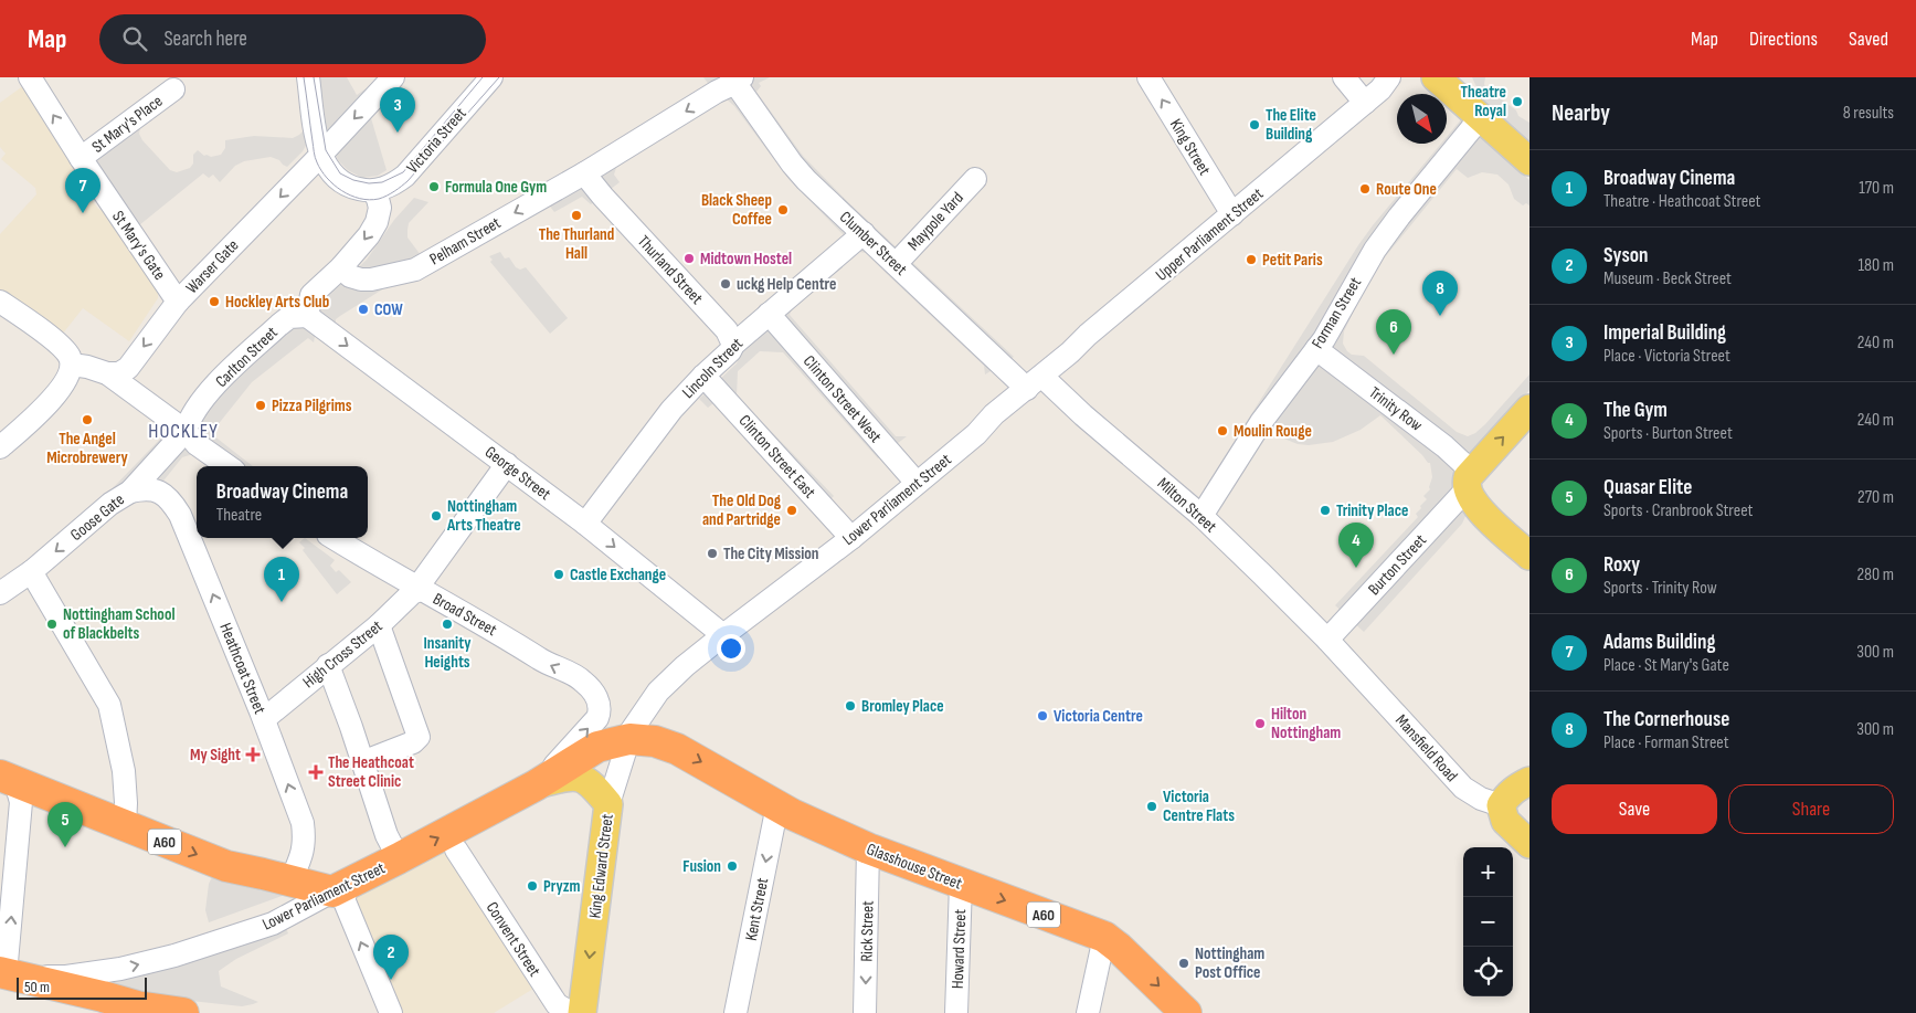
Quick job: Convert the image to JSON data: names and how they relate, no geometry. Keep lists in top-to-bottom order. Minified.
{"streets":{"highway":["Lower Parliament Street","A60","Glasshouse Street"],"main road":["Burton Street","King Edward Street"],"street":["St Mary's Place","Victoria Street","King Street","Maypole Yard","Upper Parliament Street","Pelham Street","Clumber Street","St Mary's Gate","Warser Gate","Thurland Street","Forman Street","Carlton Street","Lincoln Street","Clinton Street West","Trinity Row","Clinton Street East","George Street","Milton Street","Goose Gate","Broad Street","High Cross Street","Heathcoat Street","Mansfield Road","Kent Street","Rick Street","Convent Street","Howard Street"]},"crossings":[["St Mary's Place","St Mary's Gate"],["King Street","Upper Parliament Street"],["Maypole Yard","Clumber Street"],["Upper Parliament Street","Clumber Street"],["Upper Parliament Street","Lower Parliament Street"],["Upper Parliament Street","Milton Street"],["Pelham Street","Clumber Street"],["Pelham Street","Thurland Street"],["Clumber Street","Lincoln Street"],["Clumber Street","Lower Parliament Street"],["Clumber Street","Milton Street"],["St Mary's Gate","Warser Gate"],["Thurland Street","Lincoln Street"],["Forman Street","Trinity Row"],["Forman Street","Milton Street"],["Carlton Street","George Street"],["Carlton Street","Goose Gate"],["Lincoln Street","Clinton Street West"],["Lincoln Street","Clinton Street East"],["Lincoln Street","George Street"],["Clinton Street West","Lower Parliament Street"],["Trinity Row","Burton Street"],["Clinton Street East","Lower Parliament Street"],["George Street","Lower Parliament Street"],["Lower Parliament Street","Milton Street"],["Lower Parliament Street","Broad Street"],["Lower Parliament Street","A60"],["Lower Parliament Street","King Edward Street"],["Lower Parliament Street","Glasshouse Street"],["Milton Street","Burton Street"],["Milton Street","Mansfield Road"],["Goose Gate","Heathcoat Street"],["Burton Street","Mansfield Road"],["Broad Street","High Cross Street"],["High Cross Street","Heathcoat Street"],["Heathcoat Street","A60"],["King Edward Street","Convent Street"],["Glasshouse Street","Kent Street"],["Glasshouse Street","Rick Street"],["Glasshouse Street","Howard Street"]],"one_way":["King Street","Pelham Street","St Mary's Gate","Warser Gate","George Street","Lower Parliament Street","Broad Street","King Edward Street","Glasshouse Street","Kent Street","Rick Street"],"districts":["HOCKLEY"],"places":{"other":["Theatre Royal","The Elite Building","Formula One Gym","Route One","Black Sheep Coffee","The Thurland Hall","Midtown Hostel","Petit Paris","uckg Help Centre","Hockley Arts Club","COW","Pizza Pilgrims","The Angel Microbrewery","Moulin Rouge","The Old Dog and Partridge","Trinity Place","Nottingham Arts Theatre","The City Mission","Castle Exchange","Nottingham School of Blackbelts","Insanity Heights","Bromley Place","Victoria Centre","Hilton Nottingham","Victoria Centre Flats","Fusion","Pryzm","Nottingham Post Office"],"health":["My Sight","The Heathcoat Street Clinic"]},"scale_bar":"50 m","north":"bottom right","page":{"header":"Map","search":"Search here","nav":["Map","Directions","Saved"],"heading":["Nearby","8 results"],"pins":["3","7","8","6","4","1","5","2"],"list":[{"mark":"1","name":"Broadway Cinema","note":"Theatre · Heathcoat Street","value":"170 m"},{"mark":"2","name":"Syson","note":"Museum · Beck Street","value":"180 m"},{"mark":"3","name":"Imperial Building","note":"Place · Victoria Street","value":"240 m"},{"mark":"4","name":"The Gym","note":"Sports · Burton Street","value":"240 m"},{"mark":"5","name":"Quasar Elite","note":"Sports · Cranbrook Street","value":"270 m"},{"mark":"6","name":"Roxy","note":"Sports · Trinity Row","value":"280 m"},{"mark":"7","name":"Adams Building","note":"Place · St Mary's Gate","value":"300 m"},{"mark":"8","name":"The Cornerhouse","note":"Place · Forman Street","value":"300 m"}],"popup":["Broadway Cinema","Theatre"],"buttons":["Save","Share"],"map_buttons":["+","−"],"scale":"50 m"}}
